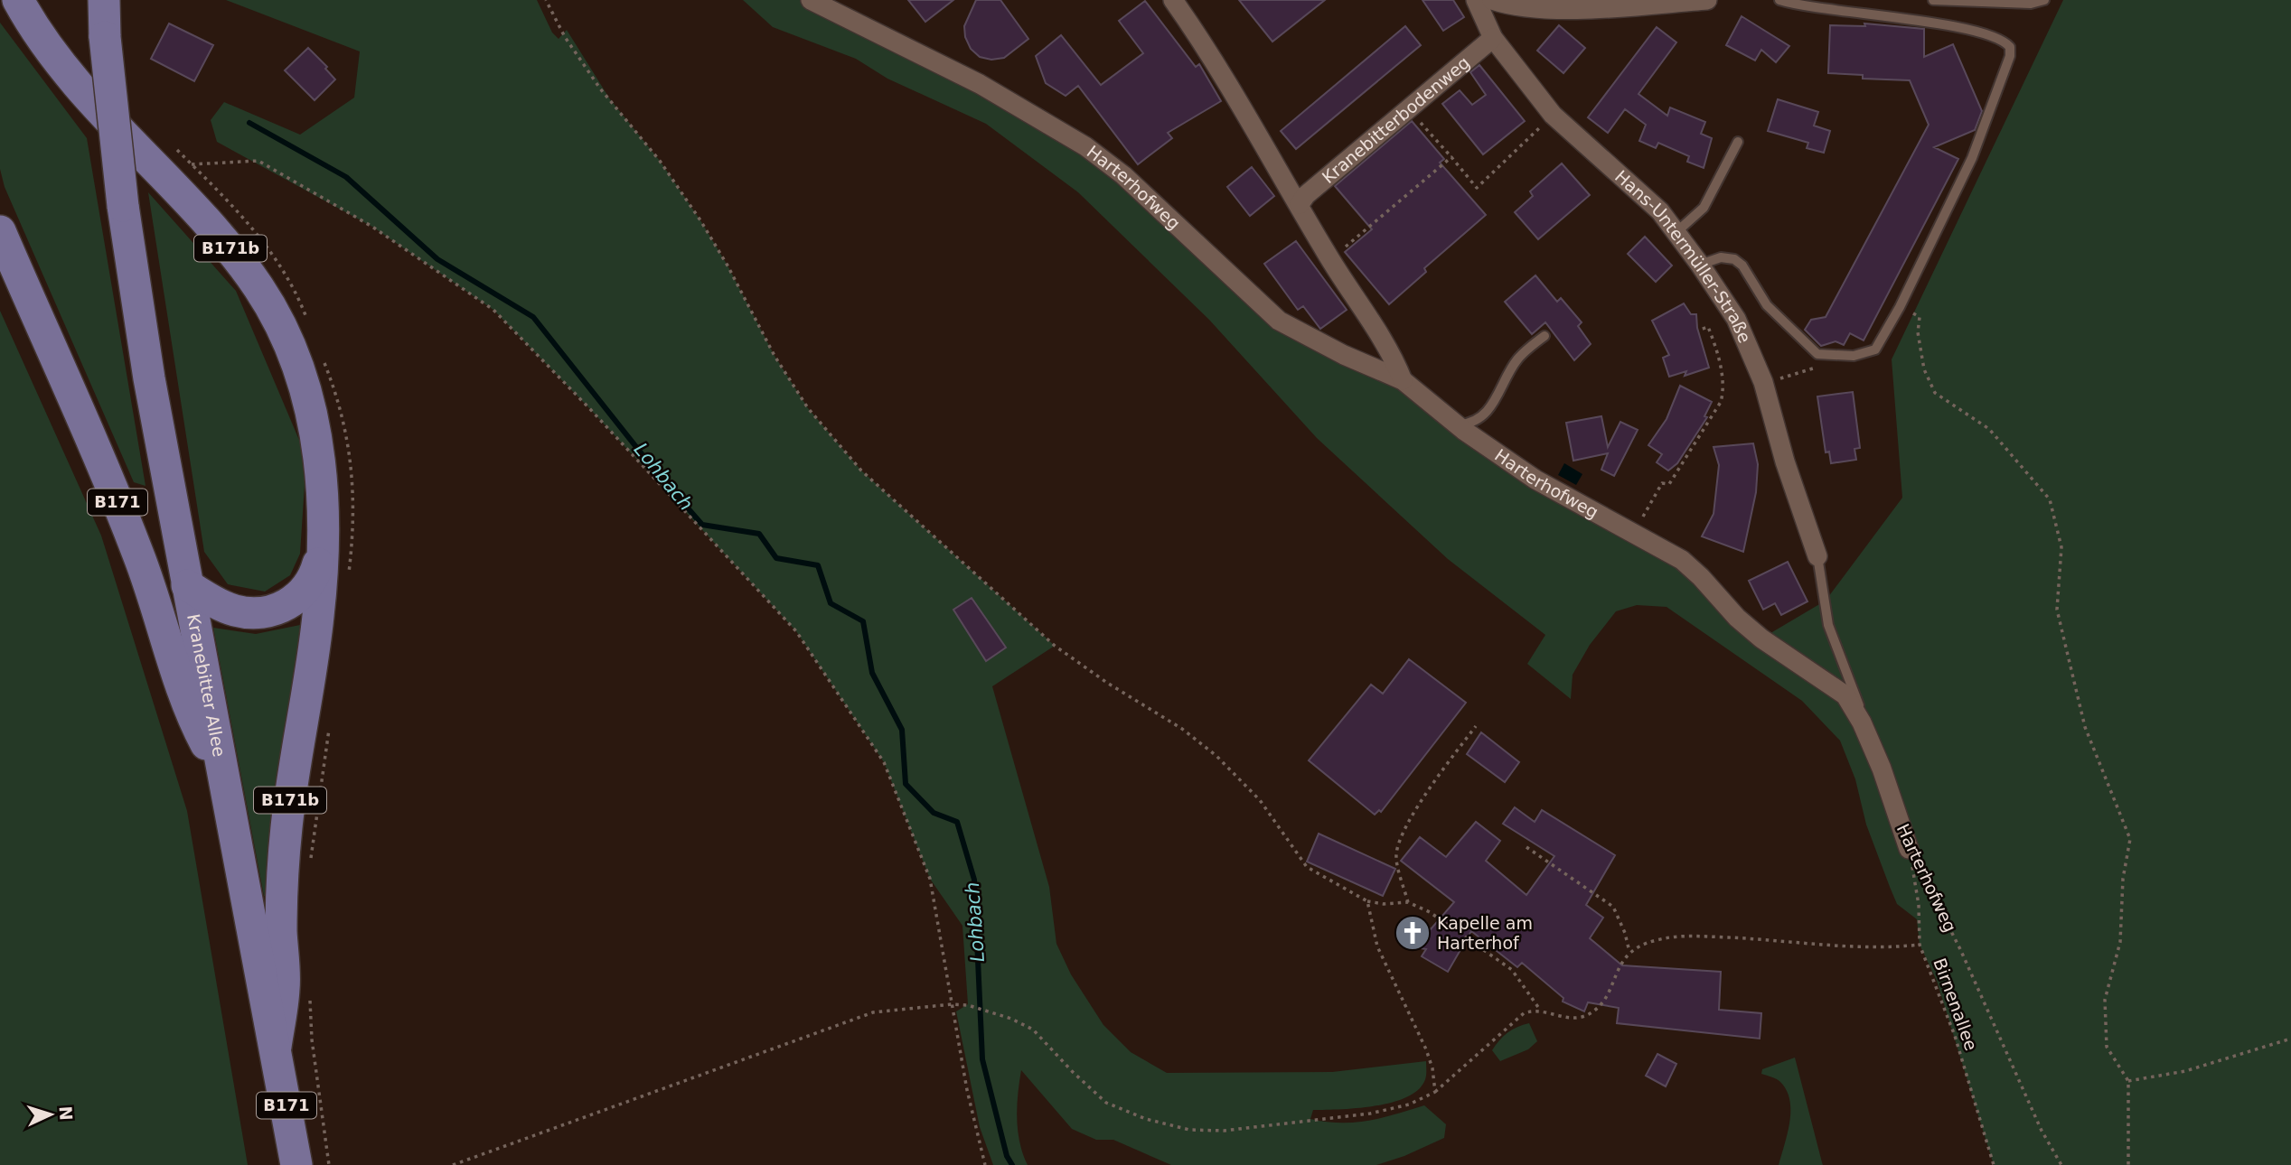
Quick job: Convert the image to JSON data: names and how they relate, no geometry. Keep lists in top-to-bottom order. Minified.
{"streets":{"main road":["B171b","B171","Kranebitter Allee"],"street":["Kranebitterbodenweg","Harterhofweg","Hans-Untermüller-Straße"],"path":["Birnenallee"]},"crossings":[["Kranebitterbodenweg","Hans-Untermüller-Straße"],["Harterhofweg","Birnenallee"],["B171b","Kranebitter Allee"],["B171","Kranebitter Allee"]],"water":["Lohbach"],"places":{"church":["Kapelle am Harterhof"]},"north":"right"}
